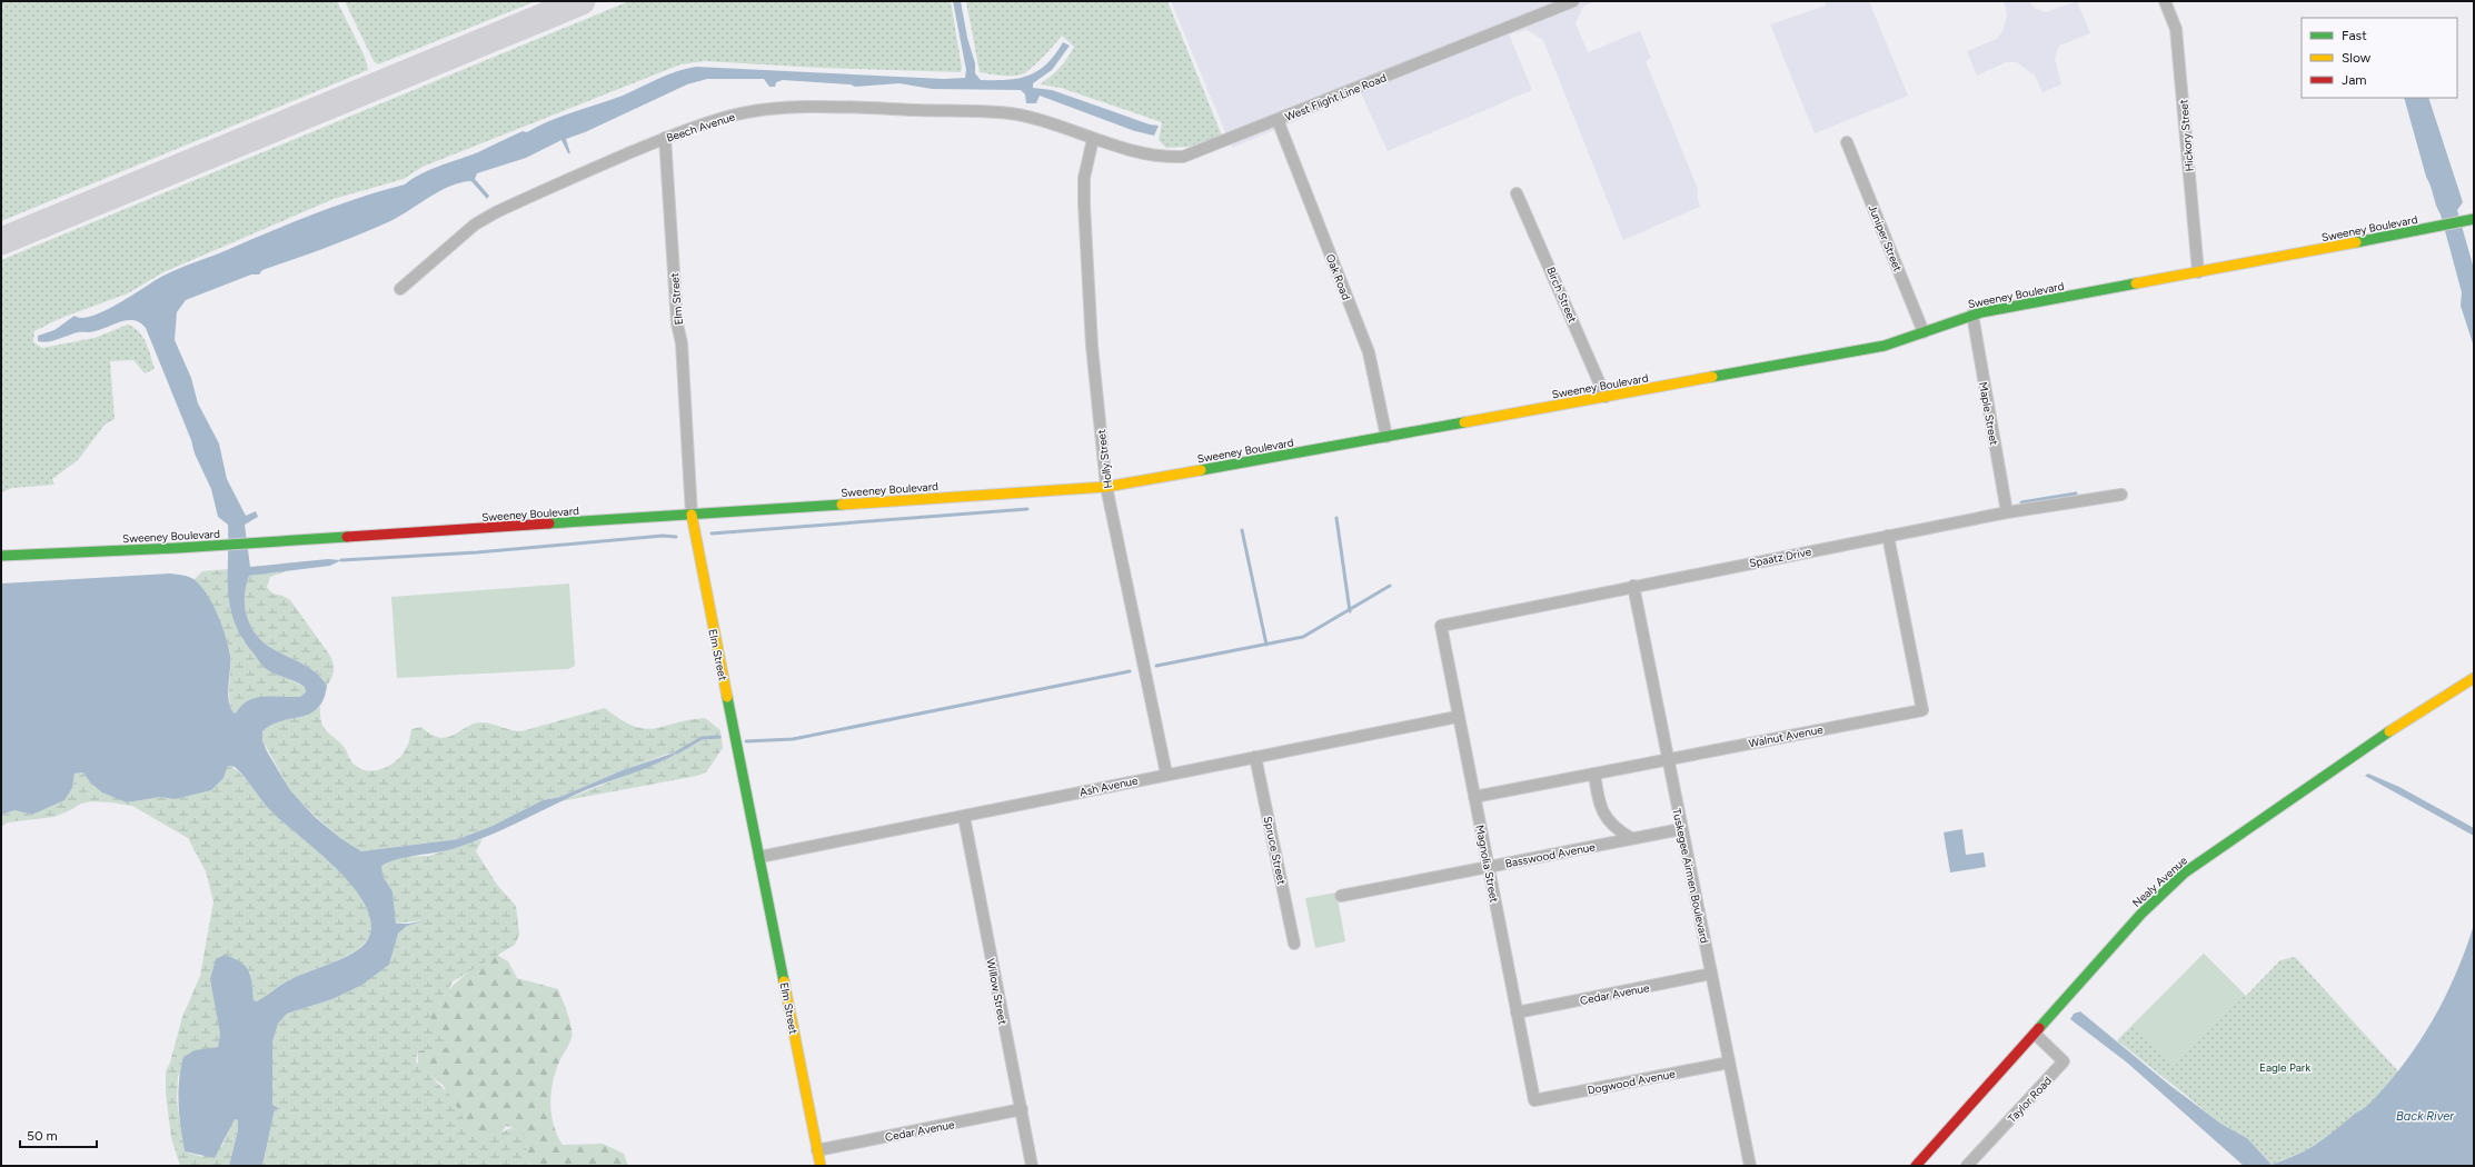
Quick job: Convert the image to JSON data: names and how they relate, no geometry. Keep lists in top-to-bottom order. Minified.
{"streets":{"main road":["Sweeney Boulevard","Elm Street","Nealy Avenue"],"street":["West Flight Line Road","Beech Avenue","Hickory Street","Juniper Street","Oak Road","Birch Street","Maple Street","Holly Street","Spaatz Drive","Walnut Avenue","Ash Avenue","Spruce Street","Basswood Avenue","Magnolia Street","Tuskegee Airmen Boulevard","Willow Street","Cedar Avenue","Dogwood Avenue","Taylor Road"]},"crossings":[["West Flight Line Road","Beech Avenue"],["West Flight Line Road","Oak Road"],["West Flight Line Road","Holly Street"],["Beech Avenue","Elm Street"],["Beech Avenue","Holly Street"],["Hickory Street","Sweeney Boulevard"],["Sweeney Boulevard","Juniper Street"],["Sweeney Boulevard","Oak Road"],["Sweeney Boulevard","Birch Street"],["Sweeney Boulevard","Elm Street"],["Sweeney Boulevard","Maple Street"],["Sweeney Boulevard","Holly Street"],["Elm Street","Ash Avenue"],["Elm Street","Cedar Avenue"],["Maple Street","Spaatz Drive"],["Holly Street","Ash Avenue"],["Spaatz Drive","Walnut Avenue"],["Spaatz Drive","Magnolia Street"],["Spaatz Drive","Tuskegee Airmen Boulevard"],["Walnut Avenue","Magnolia Street"],["Walnut Avenue","Tuskegee Airmen Boulevard"],["Ash Avenue","Spruce Street"],["Ash Avenue","Magnolia Street"],["Ash Avenue","Willow Street"],["Basswood Avenue","Magnolia Street"],["Basswood Avenue","Tuskegee Airmen Boulevard"],["Magnolia Street","Cedar Avenue"],["Magnolia Street","Dogwood Avenue"],["Tuskegee Airmen Boulevard","Cedar Avenue"],["Tuskegee Airmen Boulevard","Dogwood Avenue"],["Nealy Avenue","Taylor Road"],["Willow Street","Cedar Avenue"]],"water":["Back River"],"parks":["Eagle Park"],"legend":["Fast","Slow","Jam"],"scale_bar":"50 m"}
